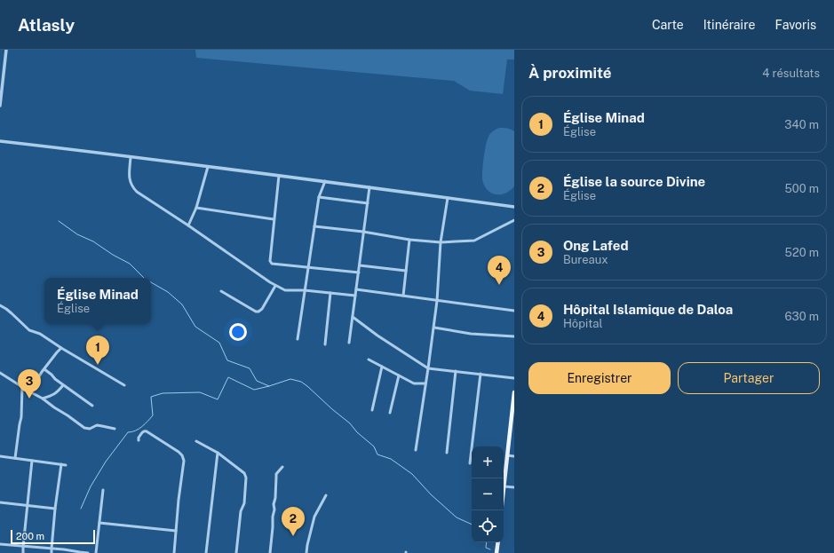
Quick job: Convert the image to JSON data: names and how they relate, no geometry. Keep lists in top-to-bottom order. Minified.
{"scale_bar":"200 m","page":{"header":"Atlasly","nav":["Carte","Itinéraire","Favoris"],"heading":["À proximité","4 résultats"],"list":[{"mark":"1","name":"Église Minad","note":"Église","value":"340 m"},{"mark":"2","name":"Église la source Divine","note":"Église","value":"500 m"},{"mark":"3","name":"Ong Lafed","note":"Bureaux","value":"520 m"},{"mark":"4","name":"Hôpital Islamique de Daloa","note":"Hôpital","value":"630 m"}],"pins":["4","1","3","2"],"popup":["Église Minad","Église"],"buttons":["Enregistrer","Partager"],"map_buttons":["+","−"],"scale":"200 m"}}
